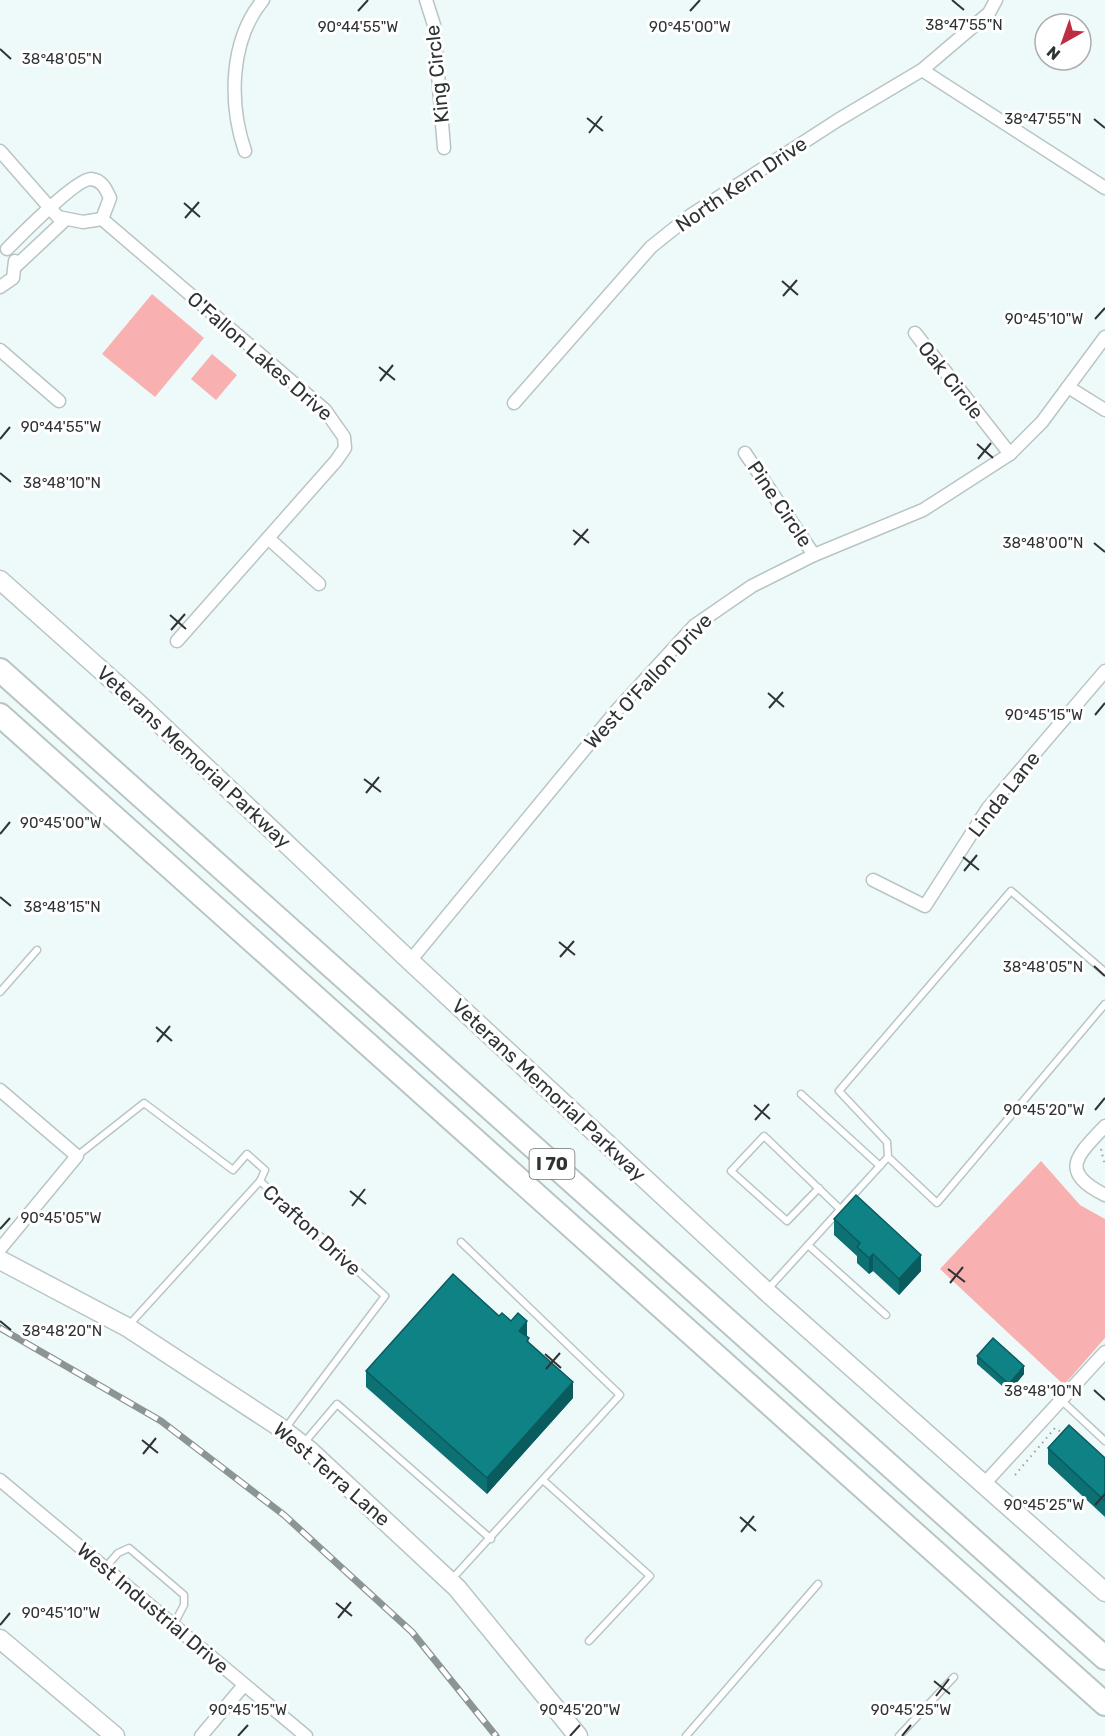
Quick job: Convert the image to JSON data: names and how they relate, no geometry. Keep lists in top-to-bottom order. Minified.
{"streets":{"highway":["I 70"],"street":["King Circle","North Kern Drive","O'Fallon Lakes Drive","Oak Circle","Pine Circle","West O'Fallon Drive","Veterans Memorial Parkway","Linda Lane","West Terra Lane","West Industrial Drive"],"lane":["Crafton Drive"]},"crossings":[["Oak Circle","West O'Fallon Drive"],["Pine Circle","West O'Fallon Drive"],["West O'Fallon Drive","Veterans Memorial Parkway"],["Crafton Drive","West Terra Lane"]],"north":"bottom left","coordinates":["38°47'55\"N","90°44'55\"W","90°45'00\"W","38°48'05\"N","90°45'10\"W","38°48'10\"N","38°48'00\"N","90°45'15\"W","38°48'15\"N","90°45'20\"W","90°45'05\"W","38°48'20\"N","90°45'25\"W"]}
